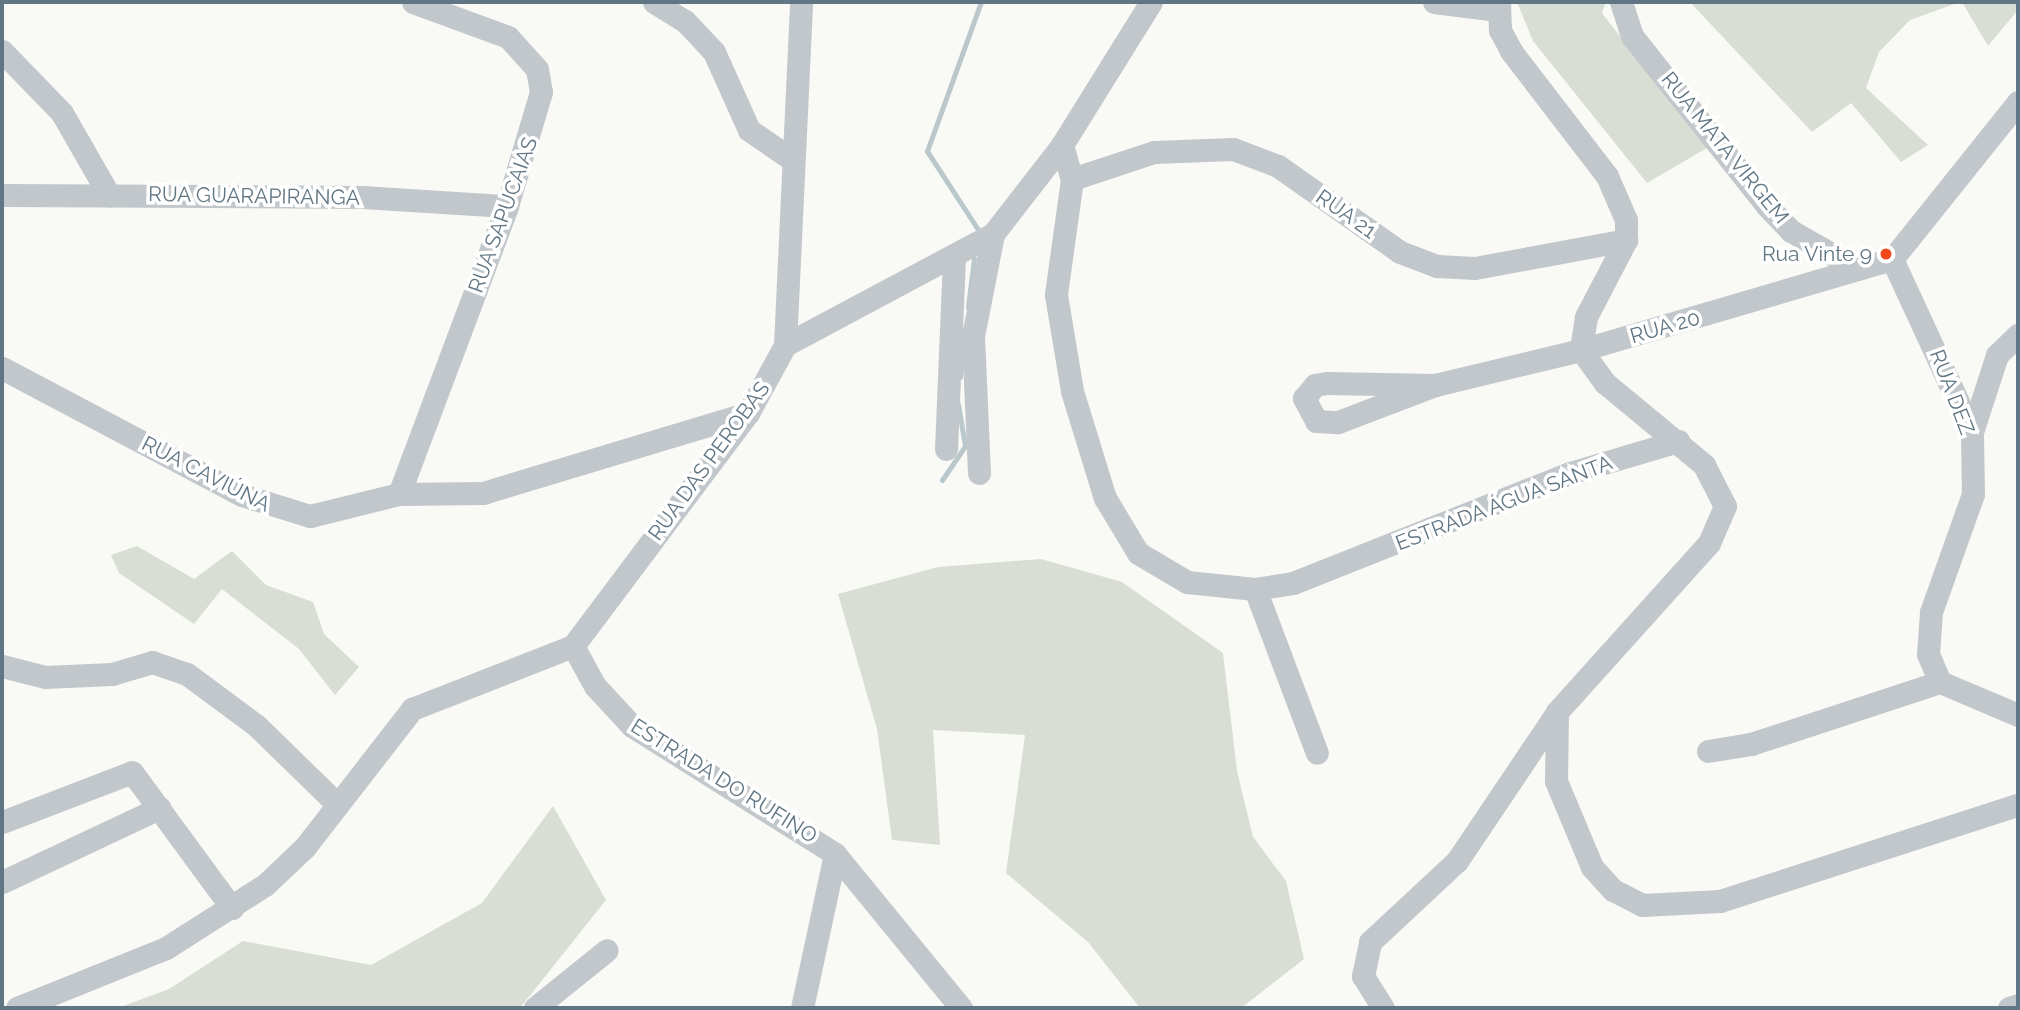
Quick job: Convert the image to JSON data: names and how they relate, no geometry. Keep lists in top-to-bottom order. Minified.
{"streets":{"street":["RUA MATA VIRGEM","RUA GUARAPIRANGA","RUA 21","RUA SAPUCAIAS","RUA 20","RUA DEZ","RUA DAS PEROBAS","RUA CAVIÚNA","ESTRADA ÁGUA SANTA","ESTRADA DO RUFINO"]},"crossings":[["RUA MATA VIRGEM","RUA 20"],["RUA GUARAPIRANGA","RUA SAPUCAIAS"],["RUA 21","ESTRADA ÁGUA SANTA"],["RUA SAPUCAIAS","RUA CAVIÚNA"],["RUA 20","RUA DEZ"],["RUA DAS PEROBAS","RUA CAVIÚNA"],["RUA DAS PEROBAS","ESTRADA DO RUFINO"]],"places":["Rua Vinte 9"]}
